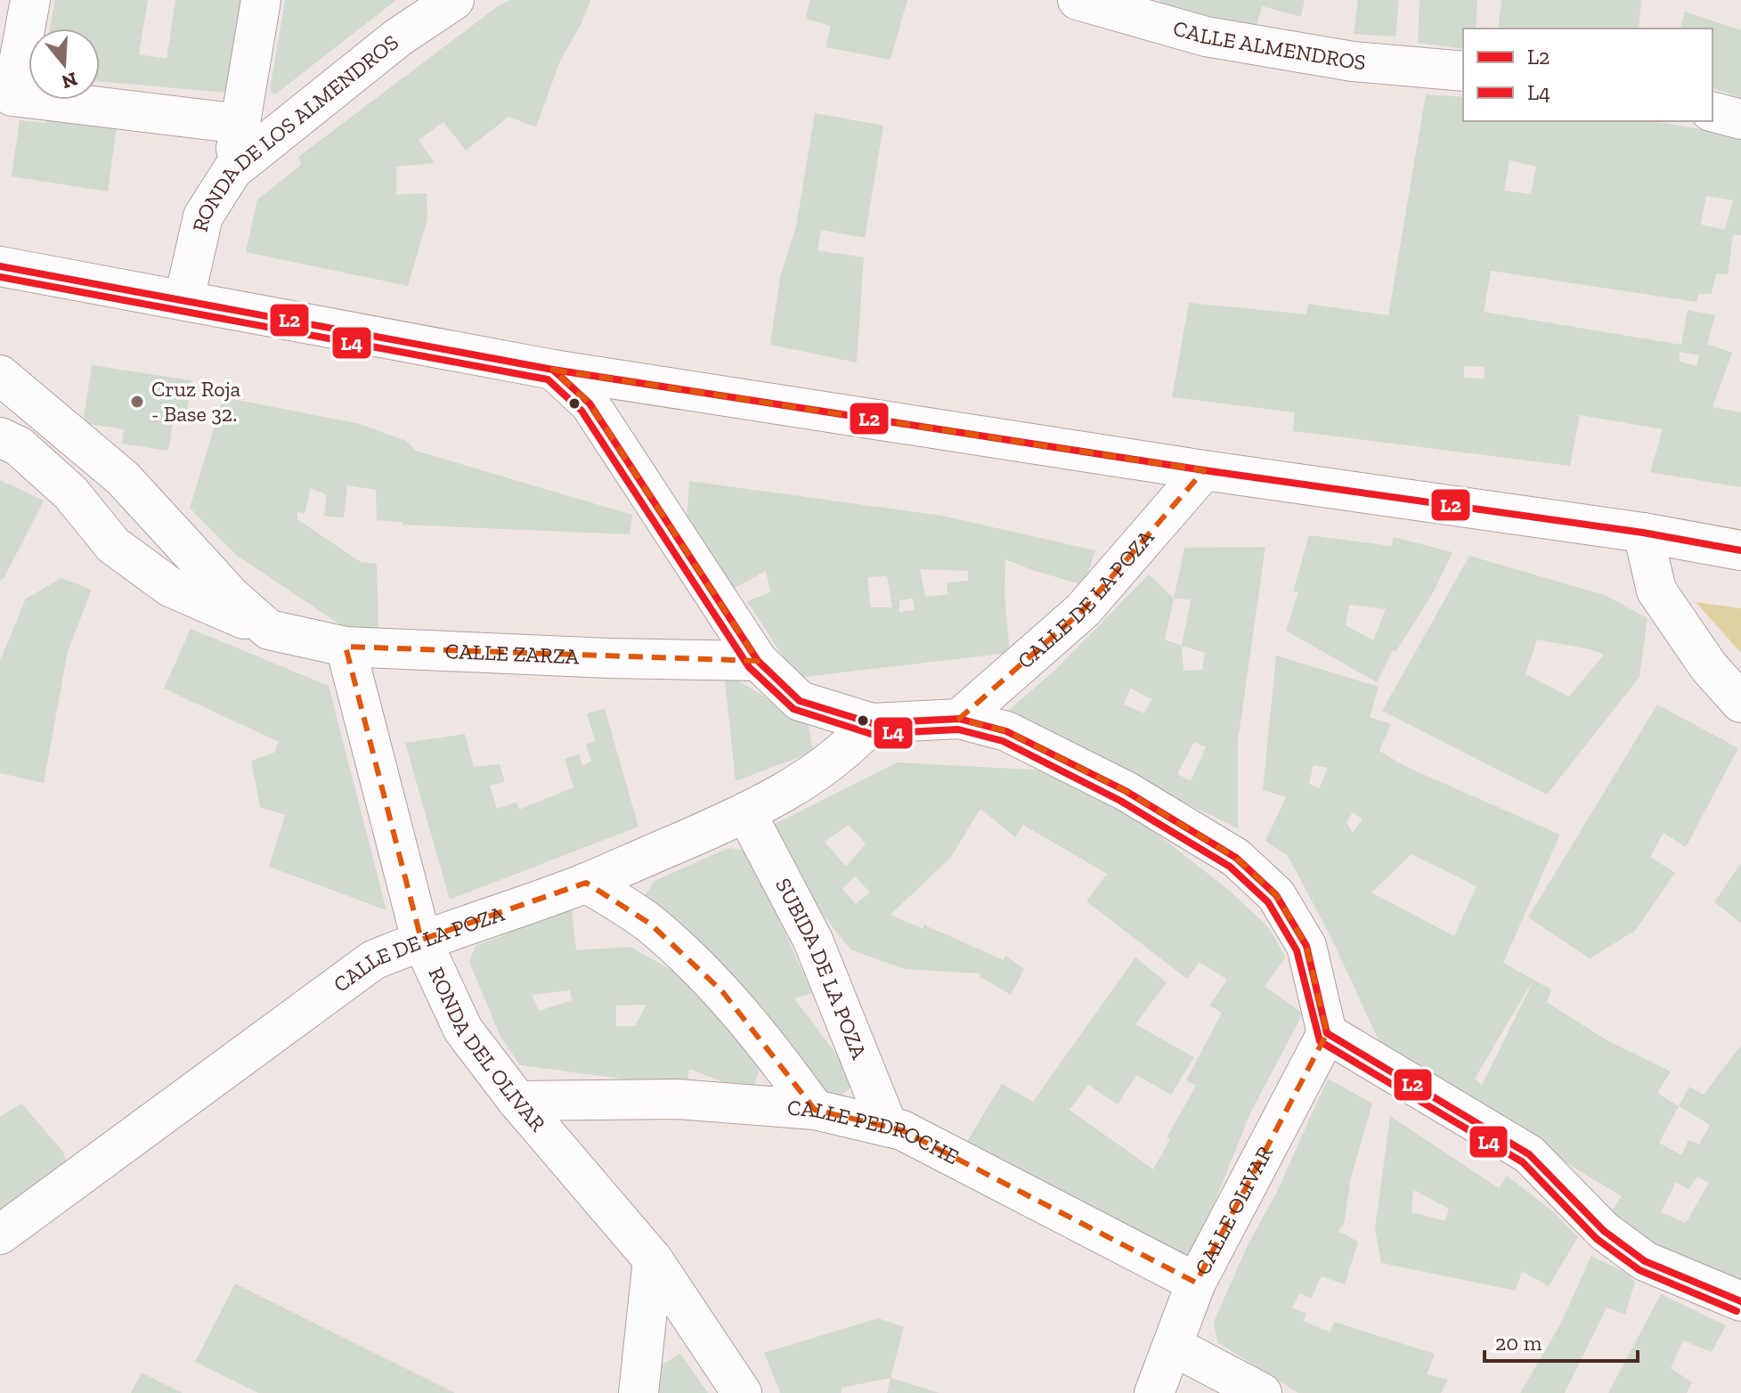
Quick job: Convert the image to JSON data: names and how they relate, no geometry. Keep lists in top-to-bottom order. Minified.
{"streets":{"street":["CALLE ALMENDROS","RONDA DE LOS ALMENDROS","CALLE DE LA POZA","CALLE ZARZA","SUBIDA DE LA POZA","RONDA DEL OLIVAR","CALLE PEDROCHE","CALLE OLIVAR"]},"crossings":[["CALLE DE LA POZA","SUBIDA DE LA POZA"],["CALLE DE LA POZA","RONDA DEL OLIVAR"],["CALLE ZARZA","RONDA DEL OLIVAR"],["SUBIDA DE LA POZA","CALLE PEDROCHE"],["RONDA DEL OLIVAR","CALLE PEDROCHE"],["CALLE PEDROCHE","CALLE OLIVAR"]],"places":["Cruz Roja - Base 32."],"lines":["transit line L2","transit line L4"],"legend":["L2","L4"],"scale_bar":"20 m","north":"bottom"}
